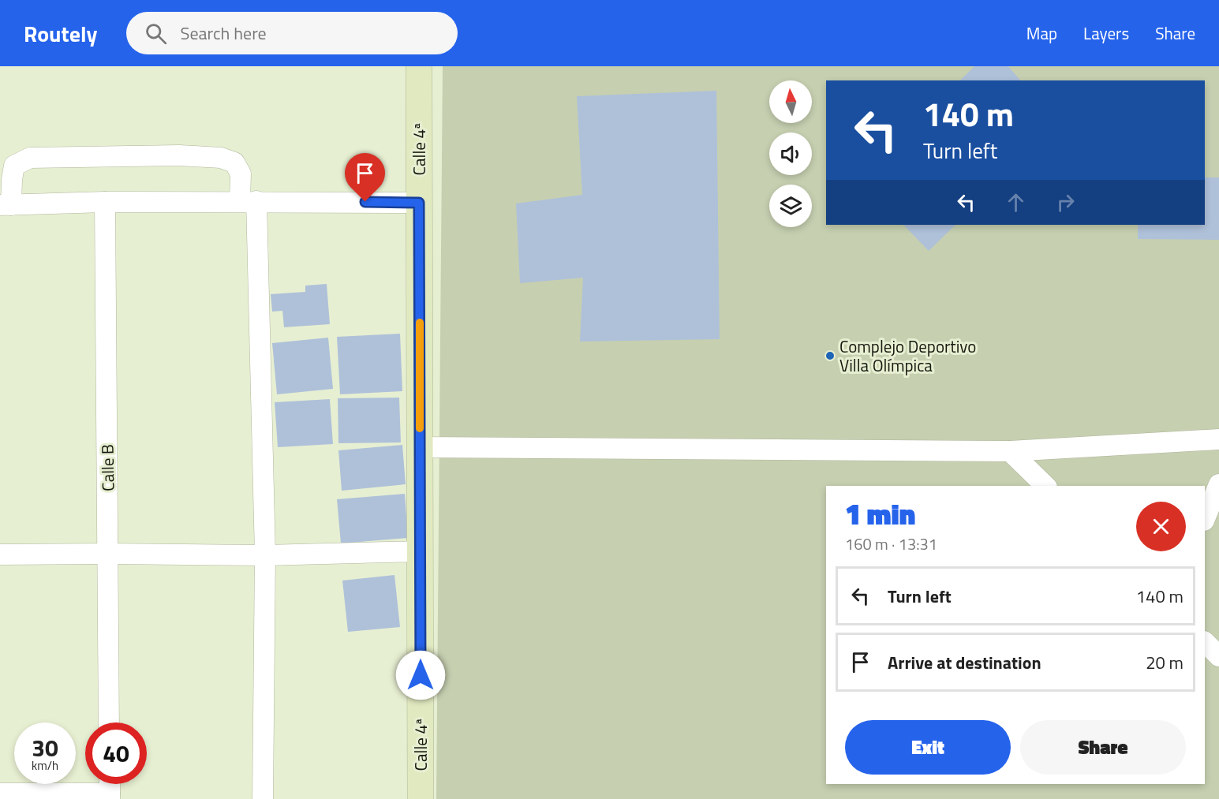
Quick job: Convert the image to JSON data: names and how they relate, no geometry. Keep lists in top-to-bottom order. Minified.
{"streets":{"street":["Calle 4ª","Calle B"]},"places":["Complejo Deportivo Villa Olímpica"],"north":"top","page":{"header":"Routely","search":"Search here","nav":["Map","Layers","Share"],"turn":["140 m","Turn left"],"heading":["1 min","160 m · 13:31"],"list":[{"name":"Turn left","value":"140 m"},{"name":"Arrive at destination","value":"20 m"}],"buttons":["Exit","Share"],"speed":"30 km/h","limit":"40"}}
